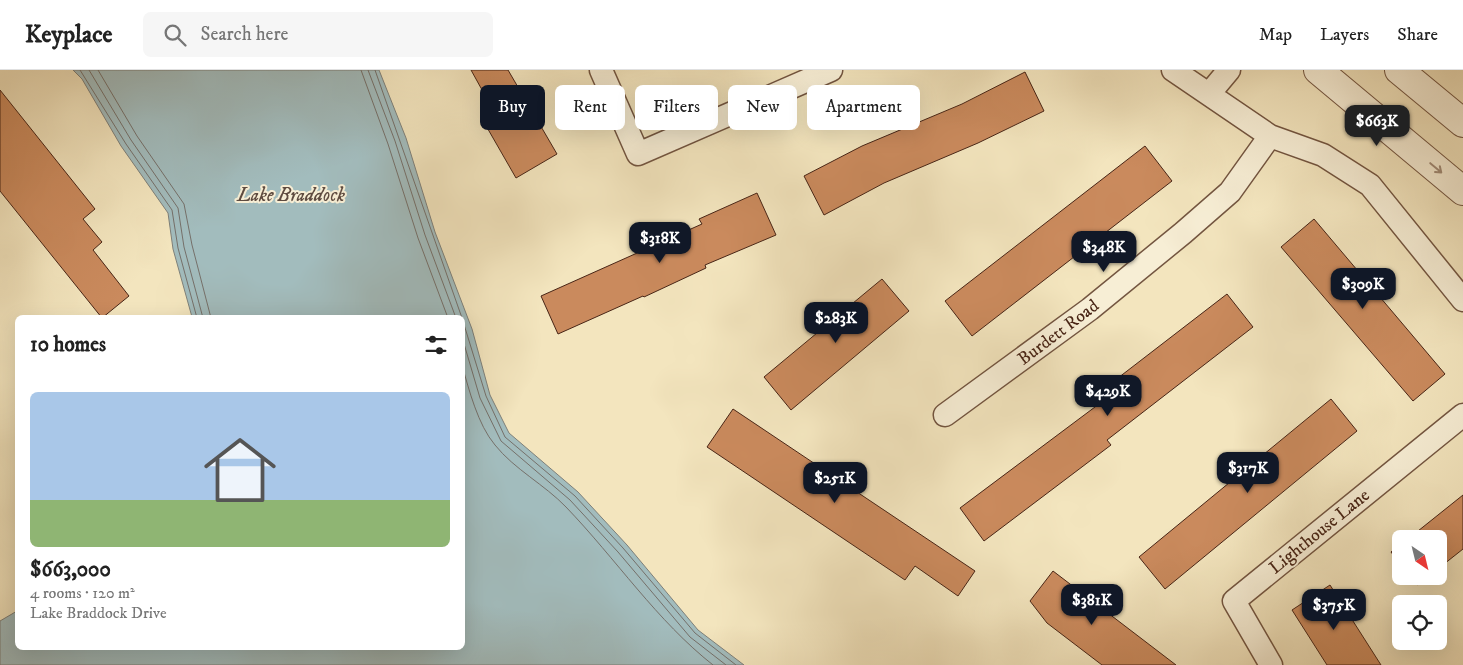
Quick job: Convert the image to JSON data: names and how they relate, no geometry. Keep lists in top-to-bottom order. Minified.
{"streets":{"street":["Burdett Road","Lighthouse Lane"]},"water":["Lake Braddock"],"north":"bottom right","page":{"header":"Keyplace","search":"Search here","nav":["Map","Layers","Share"],"chip":["Buy","Rent","Filters","New","Apartment"],"price":["$663K","$318K","$348K","$309K","$283K","$429K","$317K","$251K","$381K","$375K"],"heading":"10 homes","list":[{"name":"$663,000","note":"4 rooms · 120 m² · Lake Braddock Drive"}]}}
